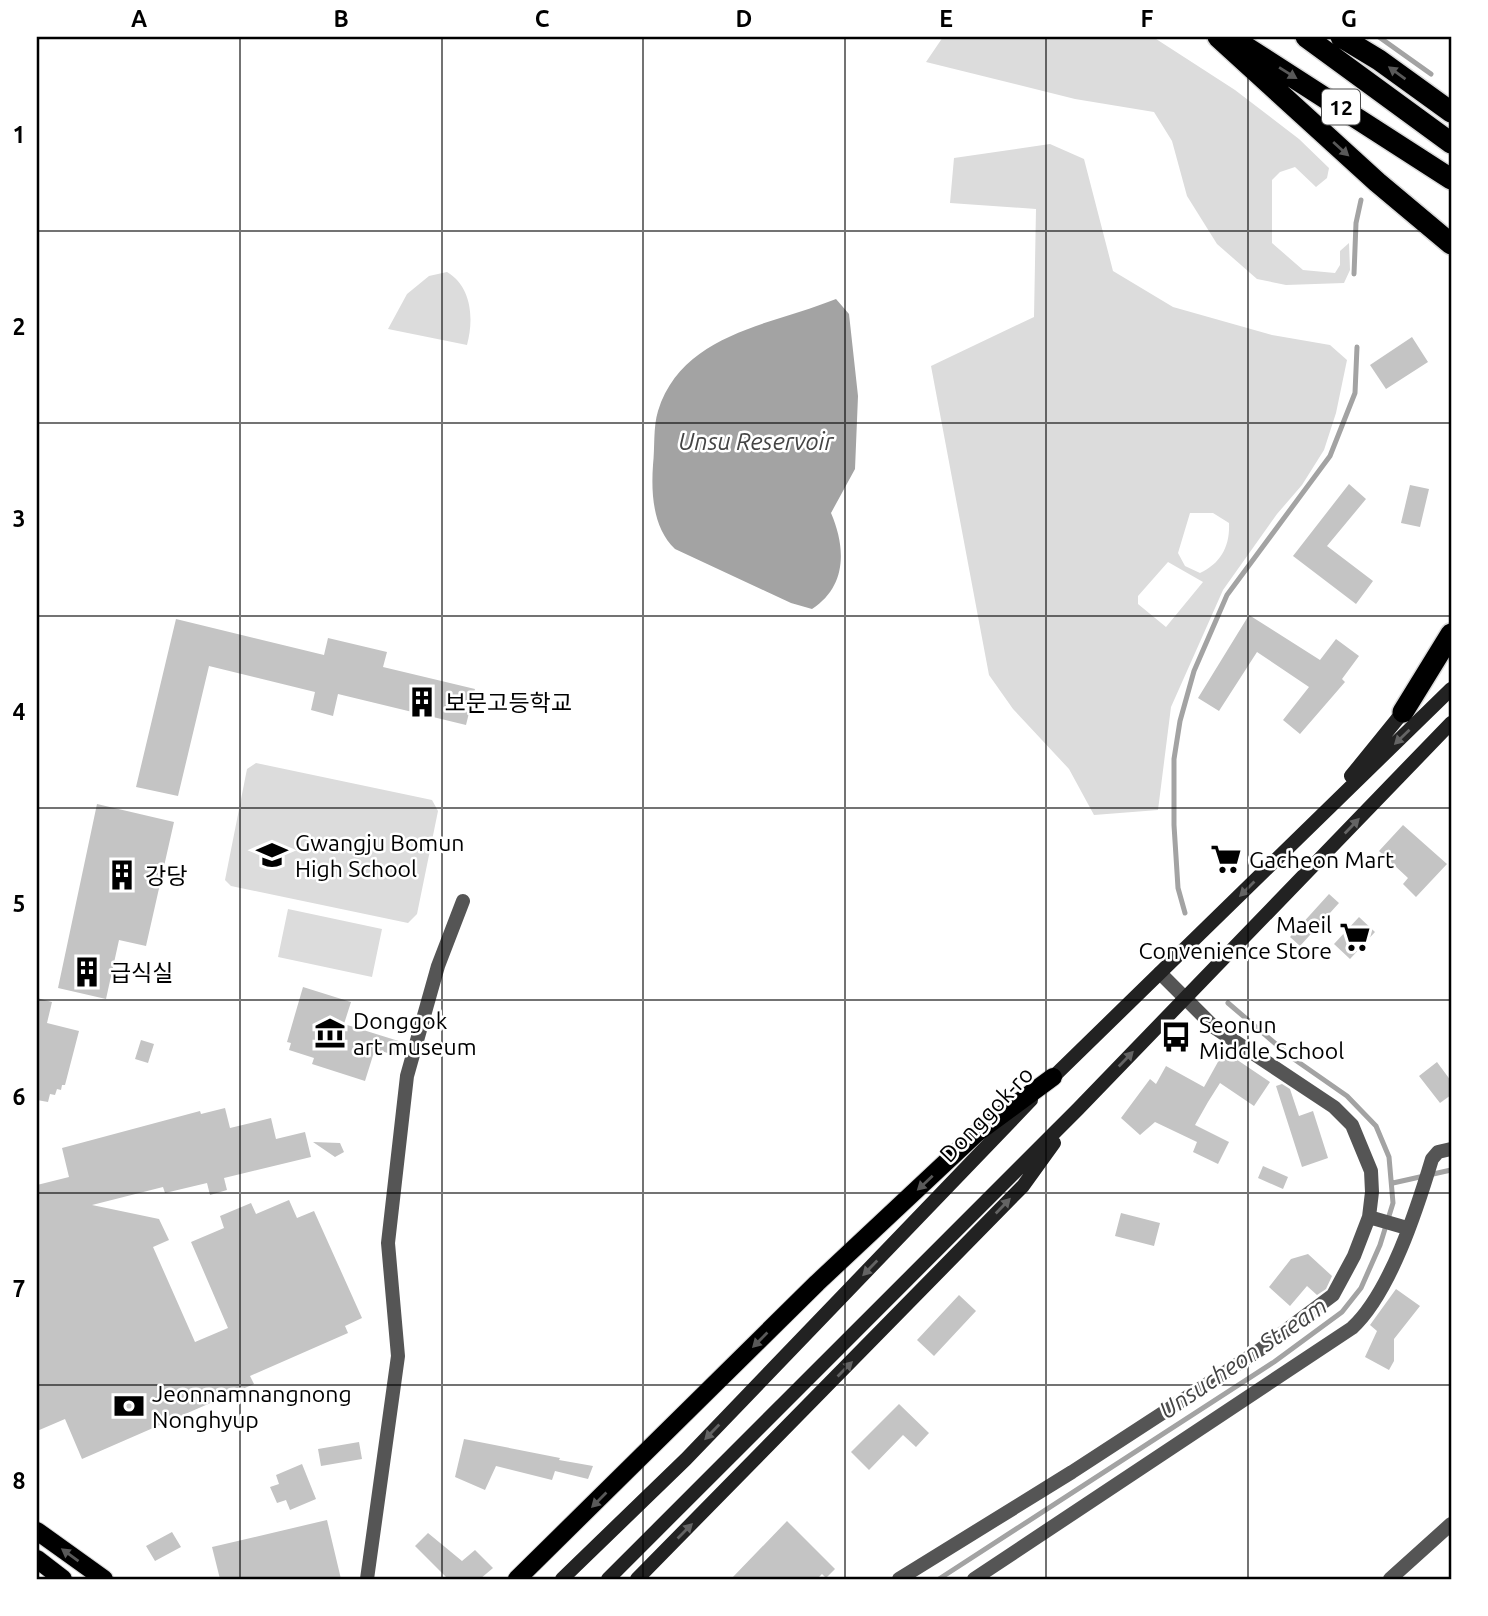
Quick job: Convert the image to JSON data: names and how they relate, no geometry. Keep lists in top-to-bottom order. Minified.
{"streets":{"highway":["12"],"main road":["Donggok-ro"]},"water":["Unsu Reservoir","Unsucheon Stream"],"places":{"building":["보문고등학교","강당","급식실"],"school or university":["Gwangju Bomun High School"],"supermarket":["Gacheon Mart","Maeil Convenience Store"],"museum":["Donggok art museum"],"bus stop":["Seonun Middle School"],"bank":["Jeonnamnangnong Nonghyup"]},"grid":{"columns":["A","B","C","D","E","F","G"],"rows":["1","2","3","4","5","6","7","8"]}}
